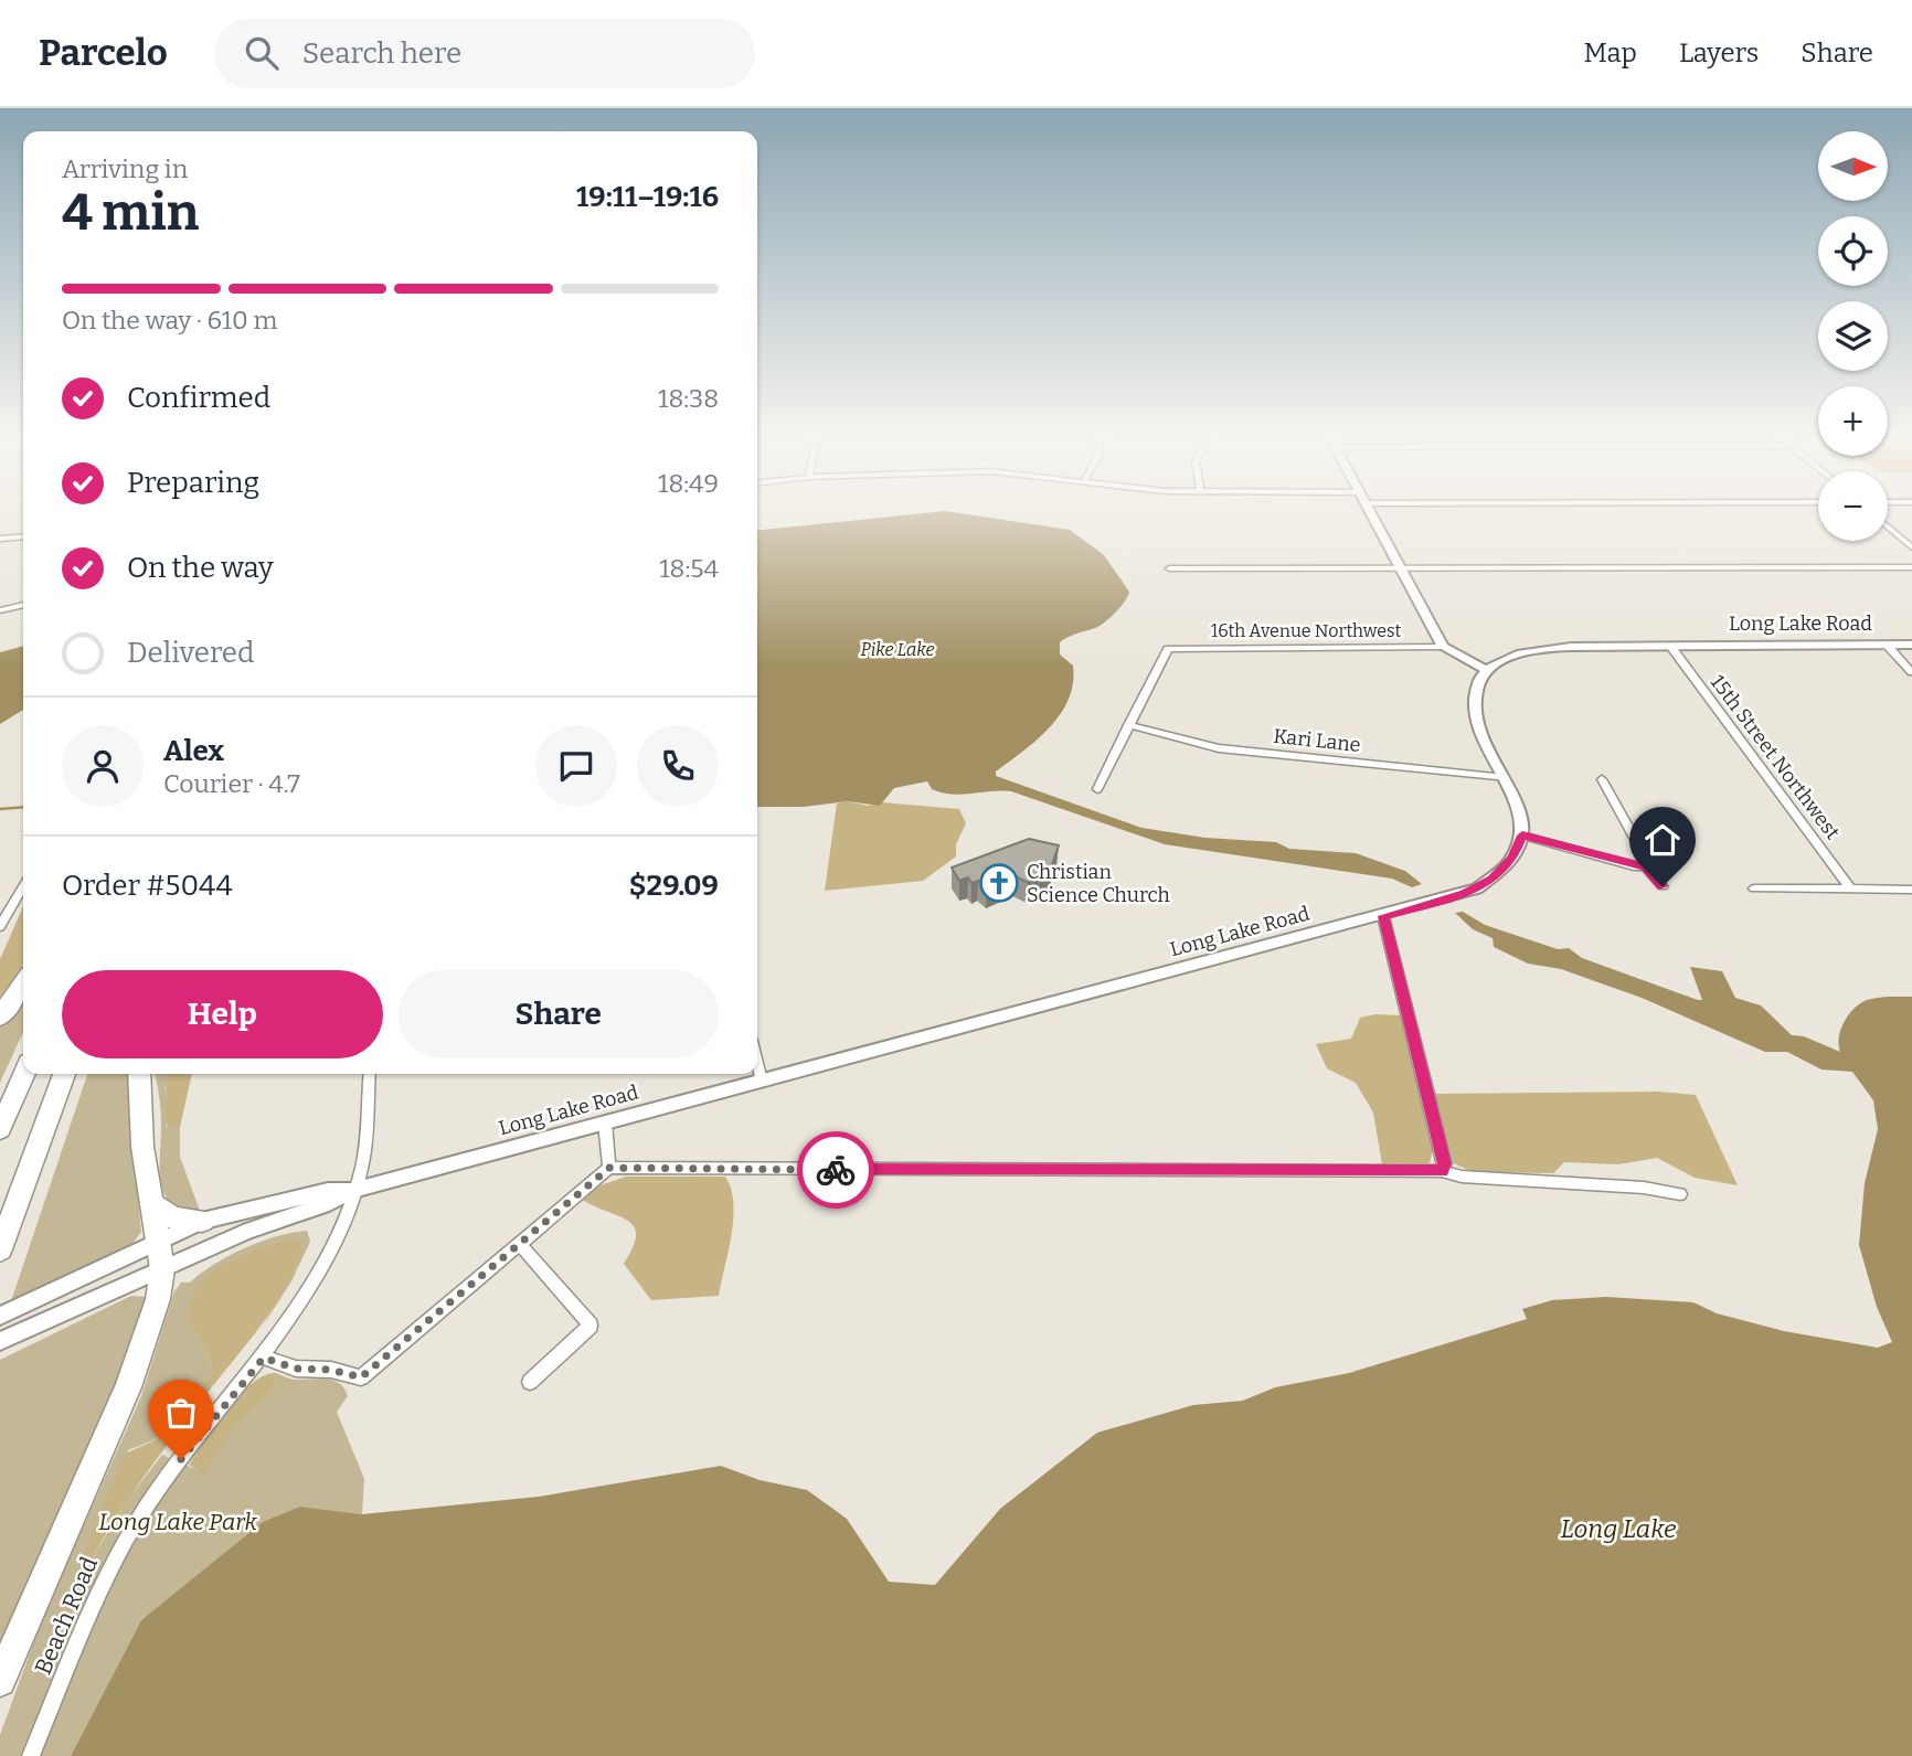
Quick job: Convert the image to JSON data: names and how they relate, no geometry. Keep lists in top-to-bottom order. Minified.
{"streets":{"street":["Long Lake Road","16th Avenue Northwest","Kari Lane","15th Street Northwest","Beach Road"]},"crossings":[["Long Lake Road","15th Street Northwest"],["Long Lake Road","Beach Road"],["16th Avenue Northwest","Kari Lane"]],"water":["Pike Lake","Long Lake"],"parks":["Long Lake Park"],"places":{"church":["Christian Science Church"]},"north":"right","page":{"header":"Parcelo","search":"Search here","nav":["Map","Layers","Share"],"map_buttons":["+","−"],"heading":["4 min","Arriving in","19:11–19:16"],"panel":["Alex","Courier · 4.7","Order #5044","$29.09"],"bar":"On the way · 610 m","list":[["Confirmed","18:38"],["Preparing","18:49"],["On the way","18:54"],"Delivered"],"buttons":["Help","Share"]}}
